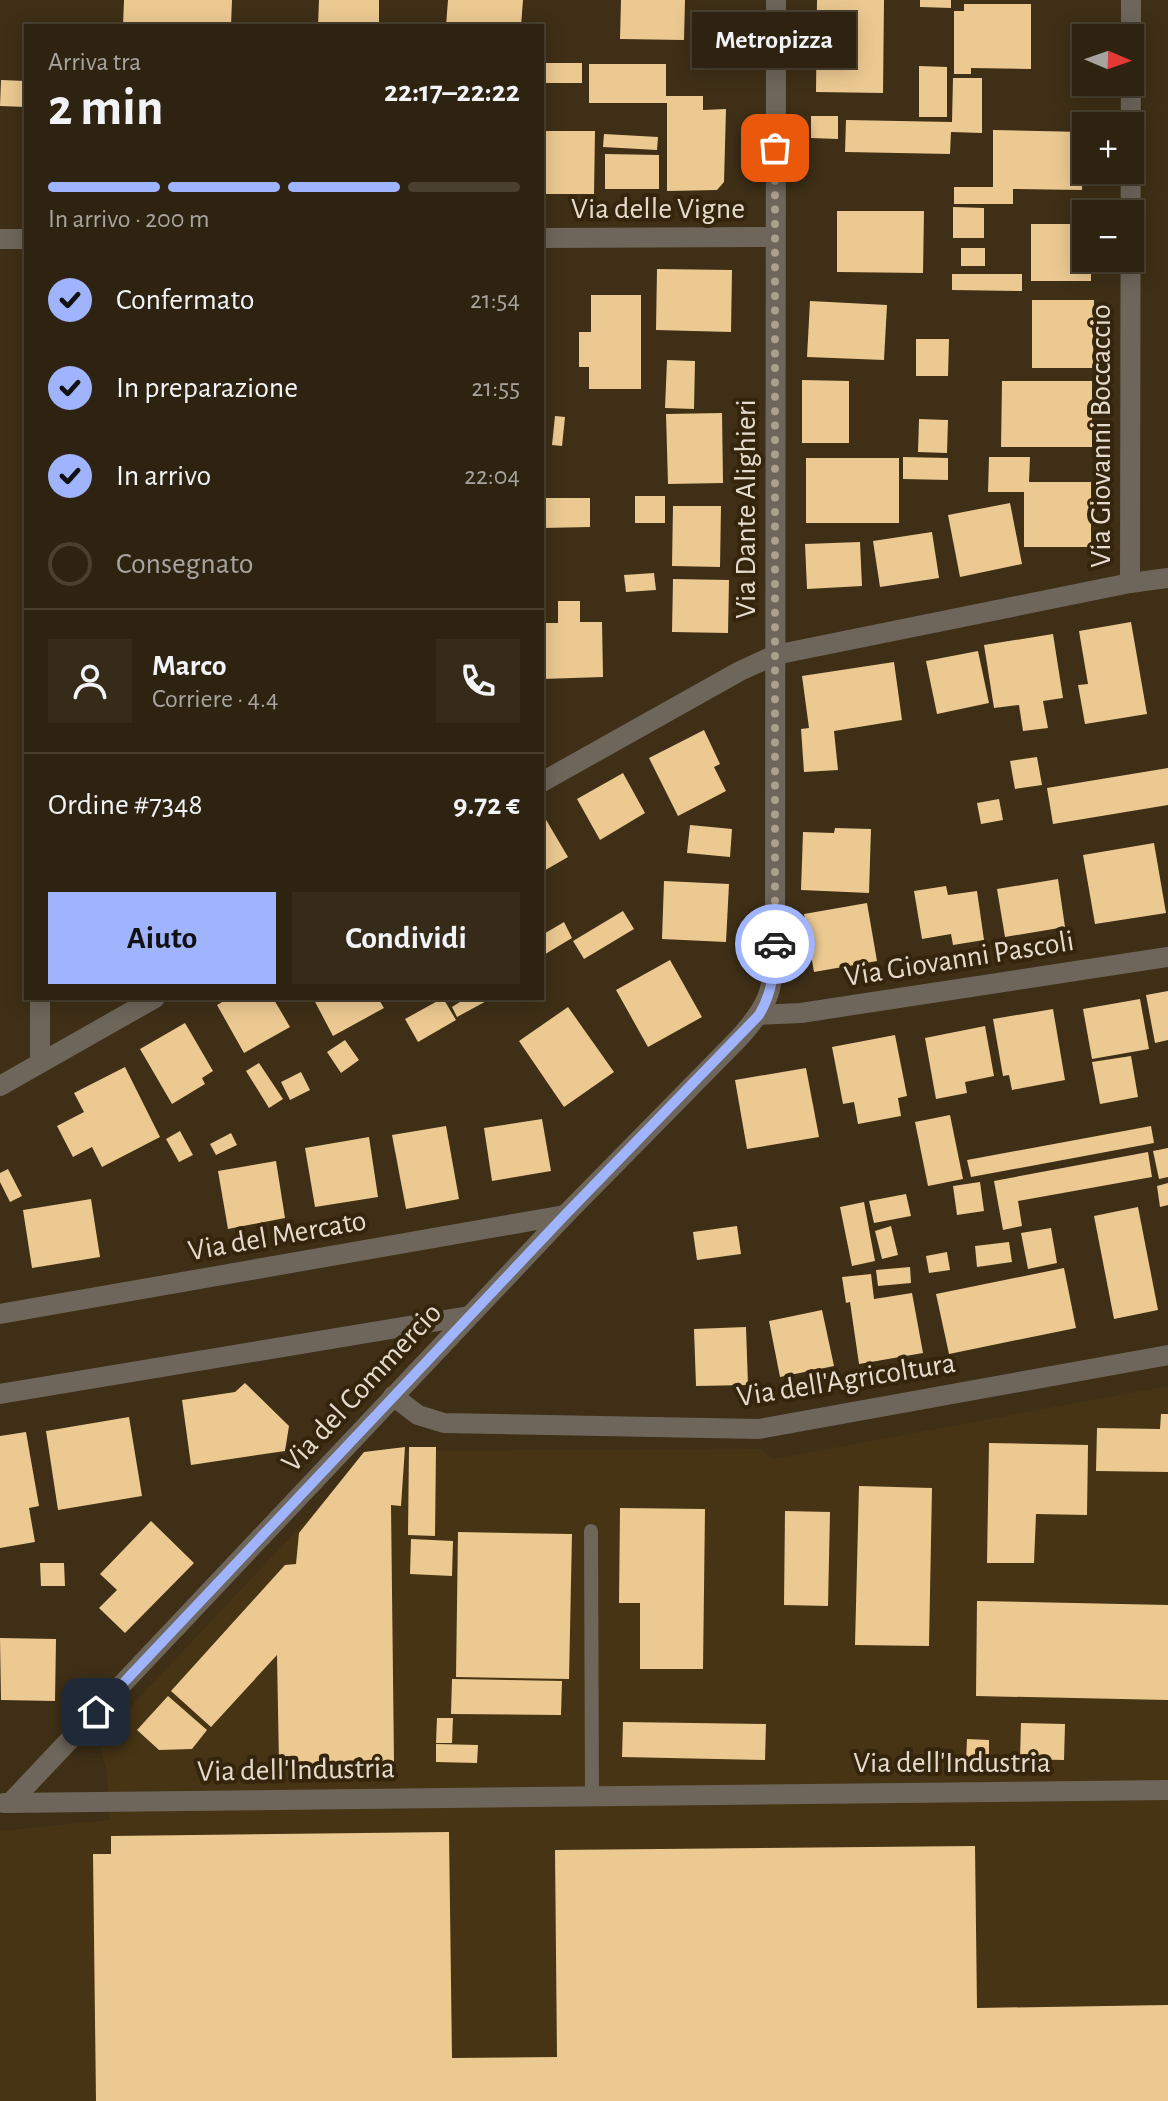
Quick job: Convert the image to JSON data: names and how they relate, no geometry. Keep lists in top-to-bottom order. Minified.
{"streets":{"street":["Via delle Vigne","Via Giovanni Boccaccio","Via Dante Alighieri","Via Giovanni Pascoli","Via del Mercato","Via dell'Agricoltura","Via del Commercio","Via dell'Industria"]},"crossings":[["Via delle Vigne","Via Dante Alighieri"],["Via Dante Alighieri","Via Giovanni Pascoli"],["Via Dante Alighieri","Via del Commercio"],["Via Giovanni Pascoli","Via del Commercio"],["Via del Mercato","Via del Commercio"],["Via dell'Agricoltura","Via del Commercio"],["Via del Commercio","Via dell'Industria"]],"places":["Metropizza"],"north":"right","page":{"bubble":"Metropizza","map_buttons":["+","−"],"heading":["2 min","Arriva tra","22:17–22:22"],"panel":["Marco","Corriere · 4.4","Ordine #7348","9.72 €"],"bar":"In arrivo · 200 m","list":[["Confermato","21:54"],["In preparazione","21:55"],["In arrivo","22:04"],"Consegnato"],"buttons":["Aiuto","Condividi"]}}
